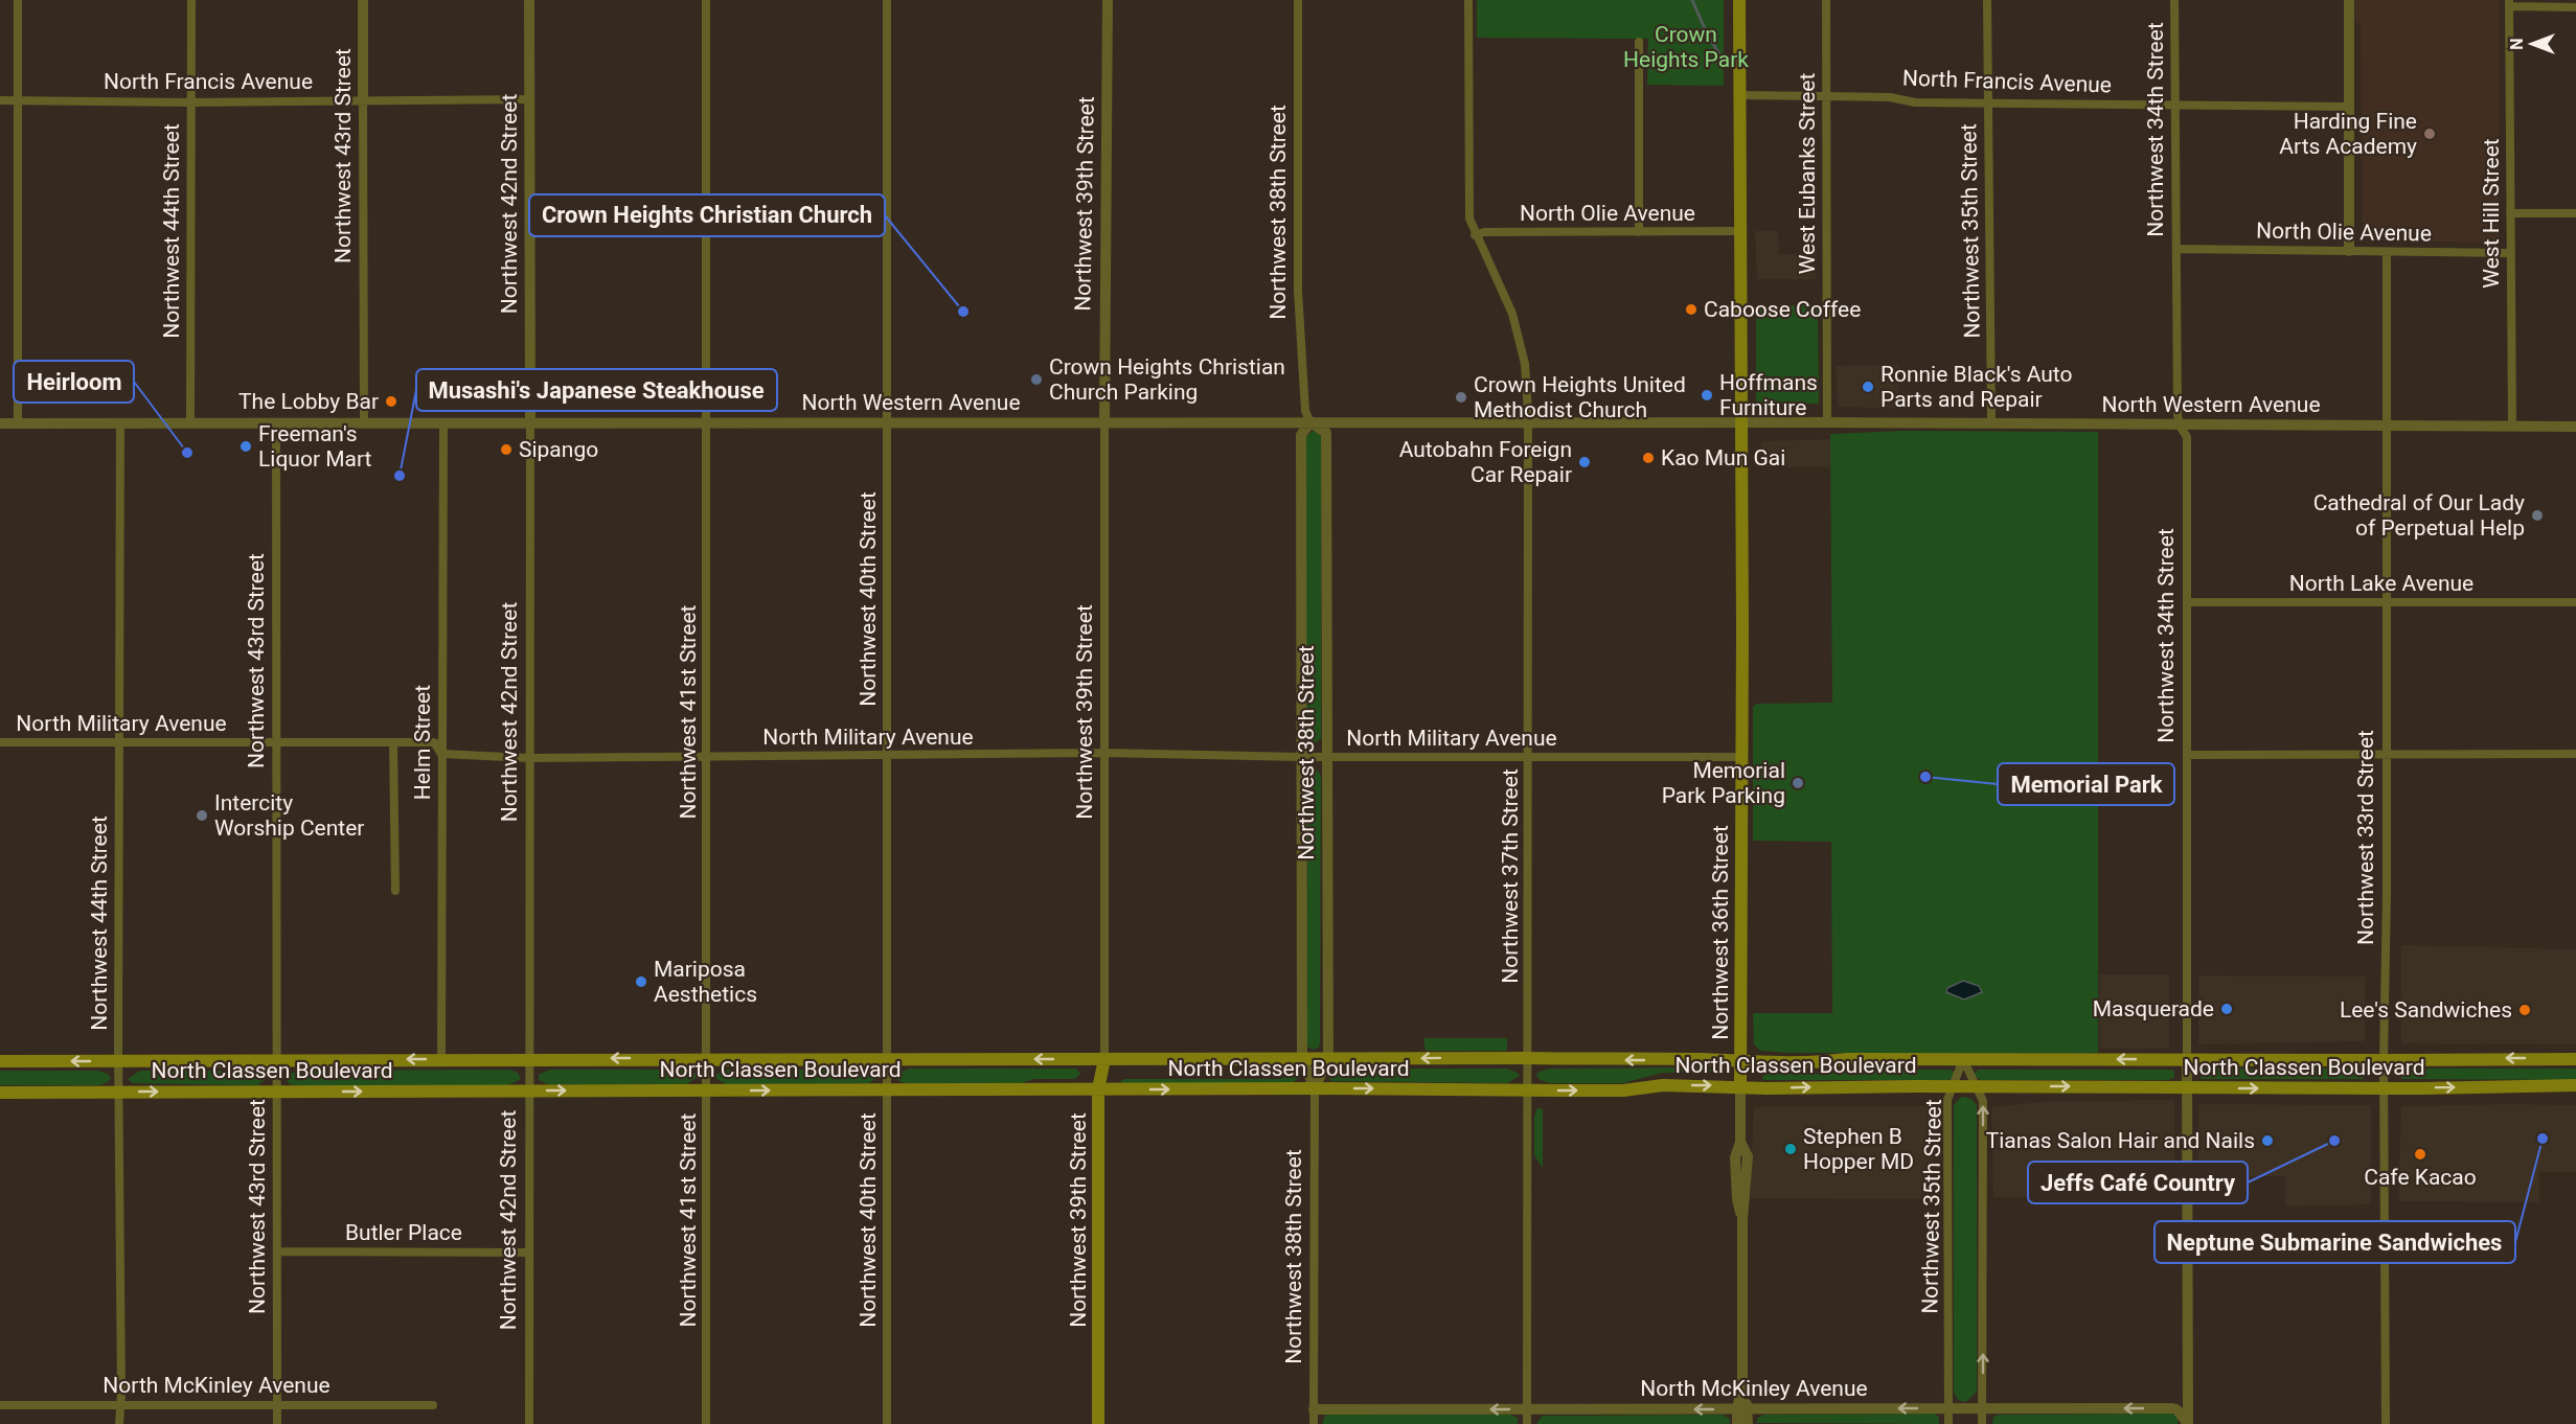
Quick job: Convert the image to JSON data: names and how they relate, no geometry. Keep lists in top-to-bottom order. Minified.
{"streets":{"main road":["Northwest 39th Street","Northwest 36th Street","North Classen Boulevard"],"street":["North Francis Avenue","Northwest 34th Street","Northwest 43rd Street","West Eubanks Street","Northwest 42nd Street","Northwest 38th Street","North Olie Avenue","West Hill Street","Northwest 44th Street","Northwest 35th Street","North Western Avenue","North Lake Avenue","Northwest 40th Street","Northwest 41st Street","North Military Avenue","Helm Street","Northwest 33rd Street","Northwest 37th Street","Butler Place","North McKinley Avenue"]},"crossings":[["North Francis Avenue","Northwest 34th Street"],["North Francis Avenue","Northwest 43rd Street"],["North Francis Avenue","West Eubanks Street"],["North Francis Avenue","Northwest 42nd Street"],["North Francis Avenue","Northwest 44th Street"],["North Francis Avenue","Northwest 35th Street"],["Northwest 34th Street","North Olie Avenue"],["Northwest 34th Street","North Western Avenue"],["Northwest 34th Street","North Lake Avenue"],["Northwest 34th Street","North Classen Boulevard"],["Northwest 34th Street","North McKinley Avenue"],["Northwest 43rd Street","North Western Avenue"],["Northwest 43rd Street","North Military Avenue"],["Northwest 43rd Street","North Classen Boulevard"],["Northwest 43rd Street","Butler Place"],["Northwest 43rd Street","North McKinley Avenue"],["West Eubanks Street","North Western Avenue"],["Northwest 42nd Street","North Western Avenue"],["Northwest 42nd Street","North Military Avenue"],["Northwest 42nd Street","North Classen Boulevard"],["Northwest 42nd Street","Butler Place"],["Northwest 39th Street","North Western Avenue"],["Northwest 39th Street","North Military Avenue"],["Northwest 39th Street","North Classen Boulevard"],["Northwest 38th Street","North Western Avenue"],["Northwest 38th Street","North Military Avenue"],["Northwest 38th Street","North Classen Boulevard"],["Northwest 38th Street","North McKinley Avenue"],["North Olie Avenue","West Hill Street"],["North Olie Avenue","Northwest 33rd Street"],["North Olie Avenue","Northwest 37th Street"],["North Olie Avenue","Northwest 36th Street"],["West Hill Street","North Western Avenue"],["Northwest 44th Street","North Western Avenue"],["Northwest 44th Street","North Military Avenue"],["Northwest 44th Street","North Classen Boulevard"],["Northwest 44th Street","North McKinley Avenue"],["Northwest 35th Street","North Western Avenue"],["Northwest 35th Street","North Classen Boulevard"],["Northwest 35th Street","North McKinley Avenue"],["North Western Avenue","Northwest 40th Street"],["North Western Avenue","Northwest 41st Street"],["North Western Avenue","Helm Street"],["North Western Avenue","Northwest 33rd Street"],["North Western Avenue","Northwest 37th Street"],["North Western Avenue","Northwest 36th Street"],["North Lake Avenue","Northwest 33rd Street"],["Northwest 40th Street","North Military Avenue"],["Northwest 40th Street","North Classen Boulevard"],["Northwest 41st Street","North Military Avenue"],["Northwest 41st Street","North Classen Boulevard"],["North Military Avenue","Helm Street"],["North Military Avenue","Northwest 37th Street"],["North Military Avenue","Northwest 36th Street"],["Helm Street","North Classen Boulevard"],["Northwest 33rd Street","North Classen Boulevard"],["Northwest 37th Street","North Classen Boulevard"],["Northwest 37th Street","North McKinley Avenue"],["Northwest 36th Street","North Classen Boulevard"],["Northwest 36th Street","North McKinley Avenue"]],"one_way":["North McKinley Avenue"],"parks":["Crown Heights Park"],"places":["Harding Fine Arts Academy","Caboose Coffee","Crown Heights Christian Church","Crown Heights Christian Church Parking","Ronnie Black's Auto Parts and Repair","Hoffmans Furniture","Crown Heights United Methodist Church","The Lobby Bar","Freeman's Liquor Mart","Sipango","Heirloom","Kao Mun Gai","Autobahn Foreign Car Repair","Musashi's Japanese Steakhouse","Cathedral of Our Lady of Perpetual Help","Memorial Park","Memorial Park Parking","Intercity Worship Center","Mariposa Aesthetics","Masquerade","Lee's Sandwiches","Neptune Submarine Sandwiches","Tianas Salon Hair and Nails","Jeffs Café Country","Stephen B Hopper MD","Cafe Kacao"],"north":"left"}
